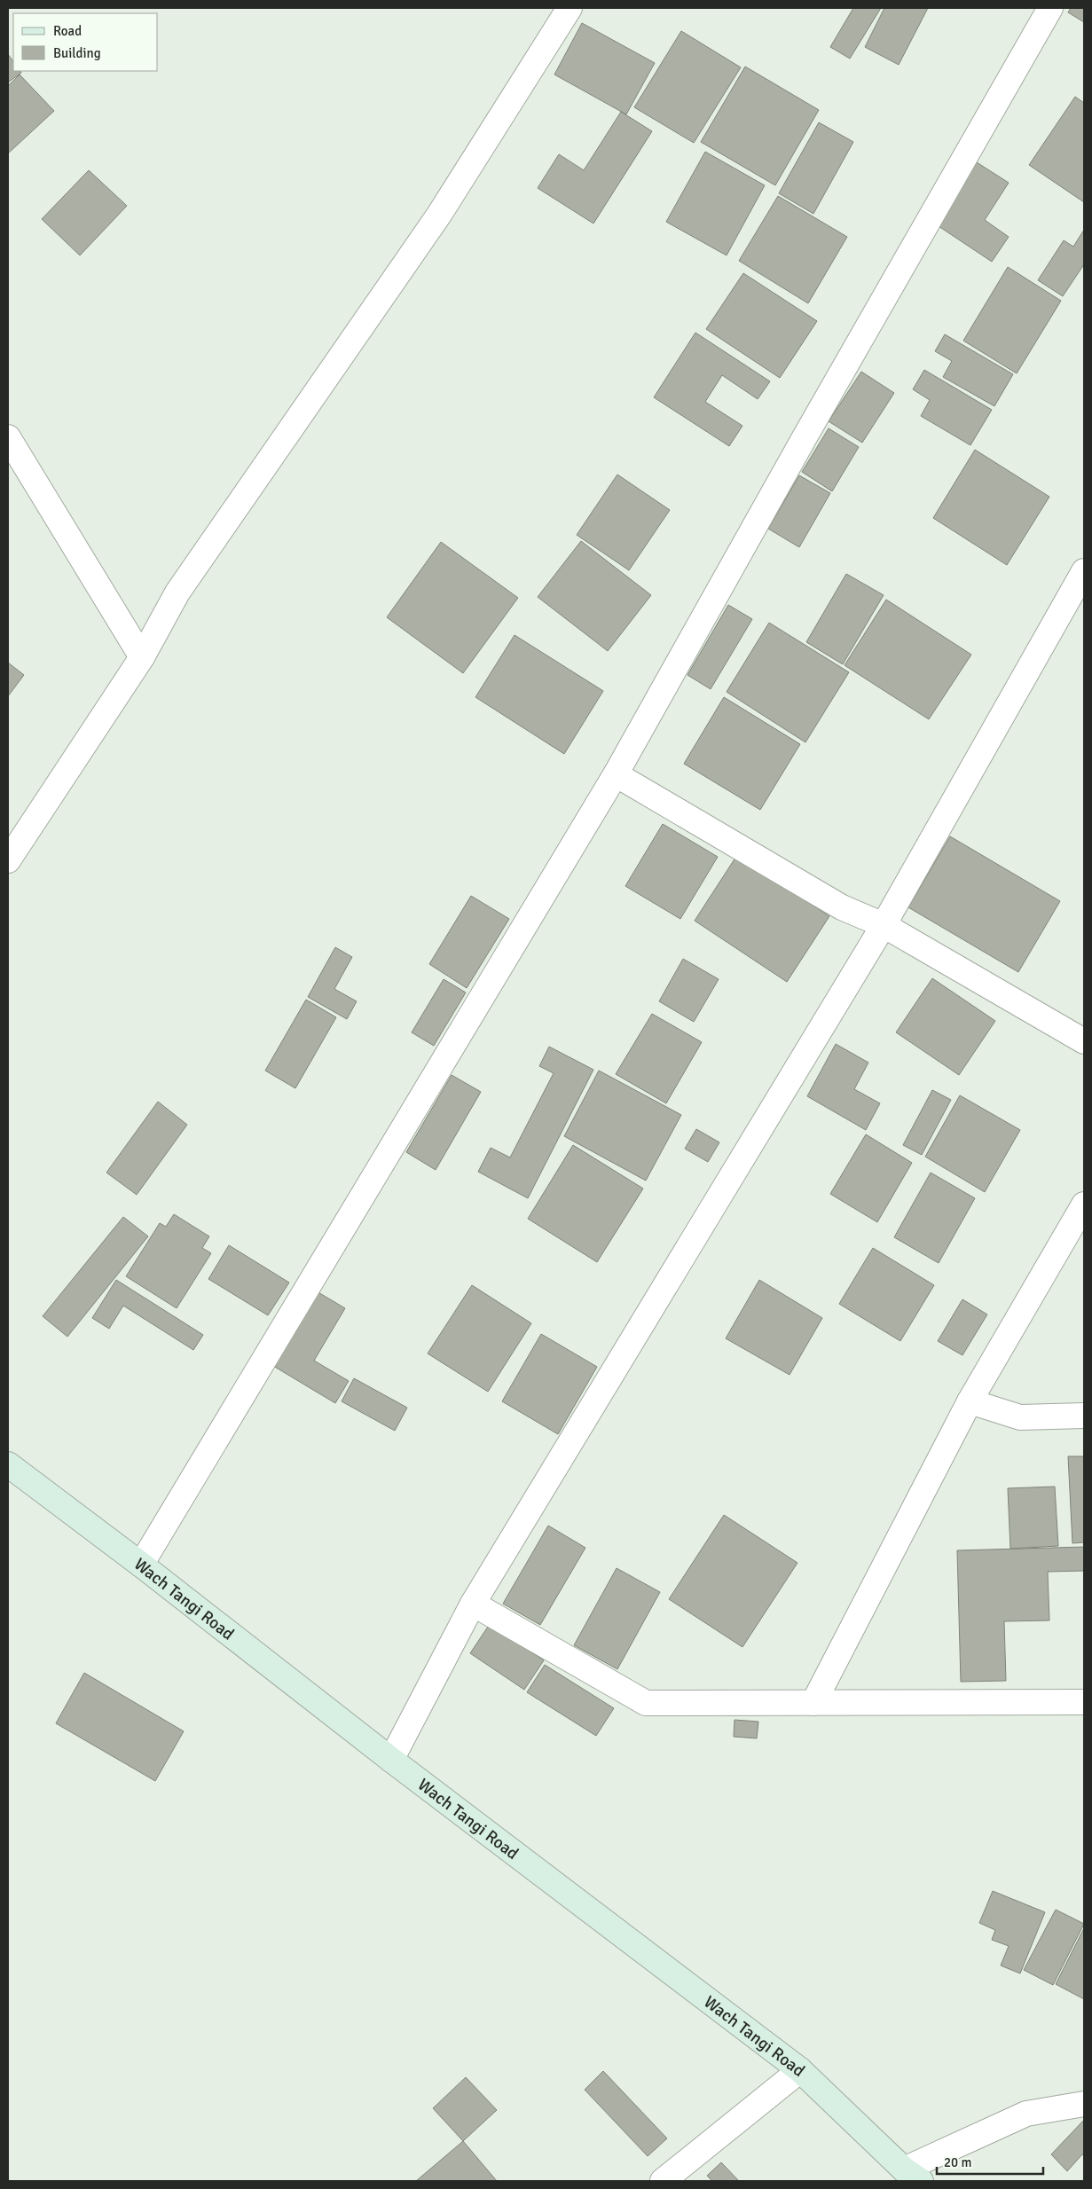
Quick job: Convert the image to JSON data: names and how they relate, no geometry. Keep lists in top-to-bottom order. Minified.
{"streets":{"main road":["Wach Tangi Road"]},"legend":["Road","Building"],"scale_bar":"20 m"}
